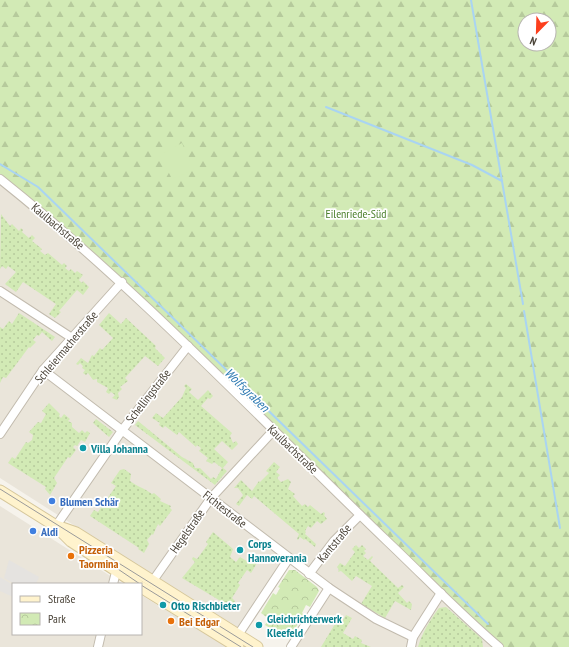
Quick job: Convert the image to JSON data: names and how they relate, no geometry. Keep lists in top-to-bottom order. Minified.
{"streets":{"street":["Kaulbachstraße","Schleiermacherstraße","Schellingstraße","Fichtestraße","Hegelstraße","Kantstraße"]},"crossings":[["Kaulbachstraße","Schleiermacherstraße"],["Kaulbachstraße","Schellingstraße"],["Kaulbachstraße","Hegelstraße"],["Kaulbachstraße","Kantstraße"],["Schleiermacherstraße","Fichtestraße"],["Schellingstraße","Fichtestraße"],["Fichtestraße","Hegelstraße"],["Fichtestraße","Kantstraße"]],"water":["Wolfsgraben"],"parks":["Eilenriede-Süd"],"places":["Villa Johanna","Blumen Schär","Aldi","Corps Hannoverania","Pizzeria Taormina","Otto Rischbieter","Bei Edgar","Gleichrichterwerk Kleefeld"],"legend":["Straße","Park"],"north":"bottom left"}
